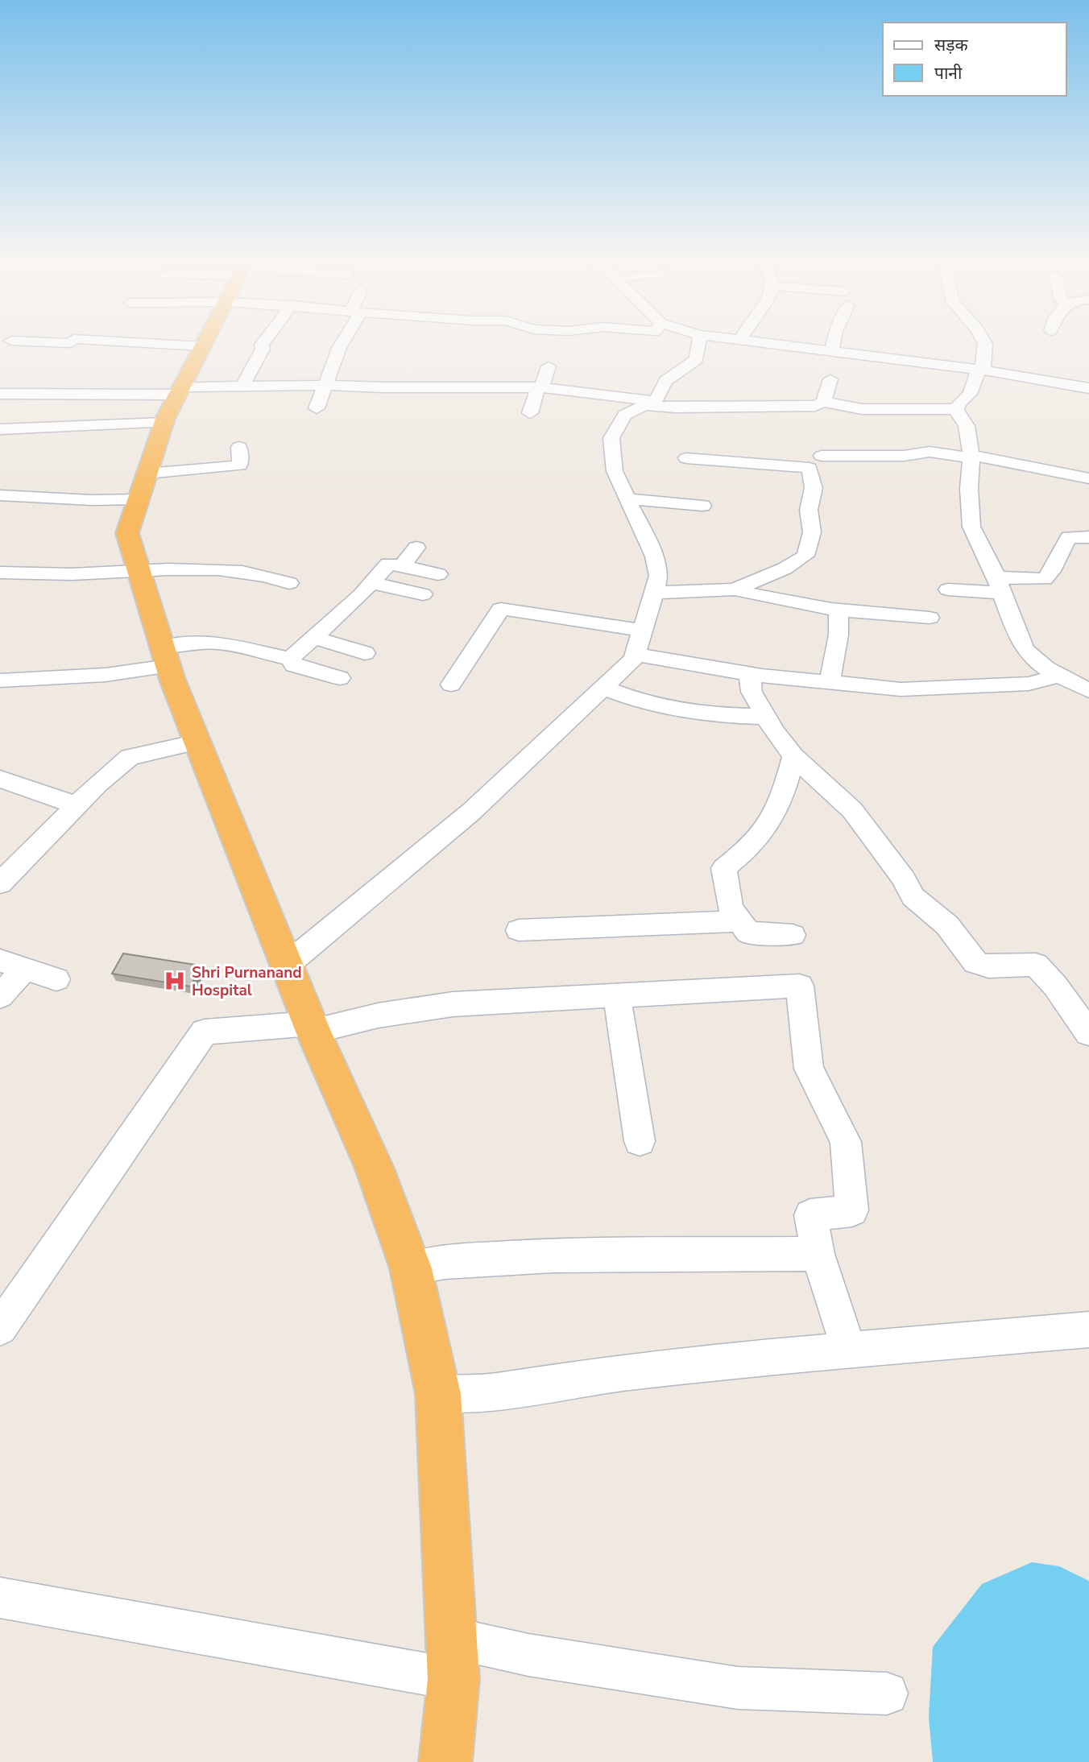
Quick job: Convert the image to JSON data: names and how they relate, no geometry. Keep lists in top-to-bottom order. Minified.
{"places":{"hospital":["Shri Purnanand Hospital"]},"legend":["सड़क","पानी"]}
